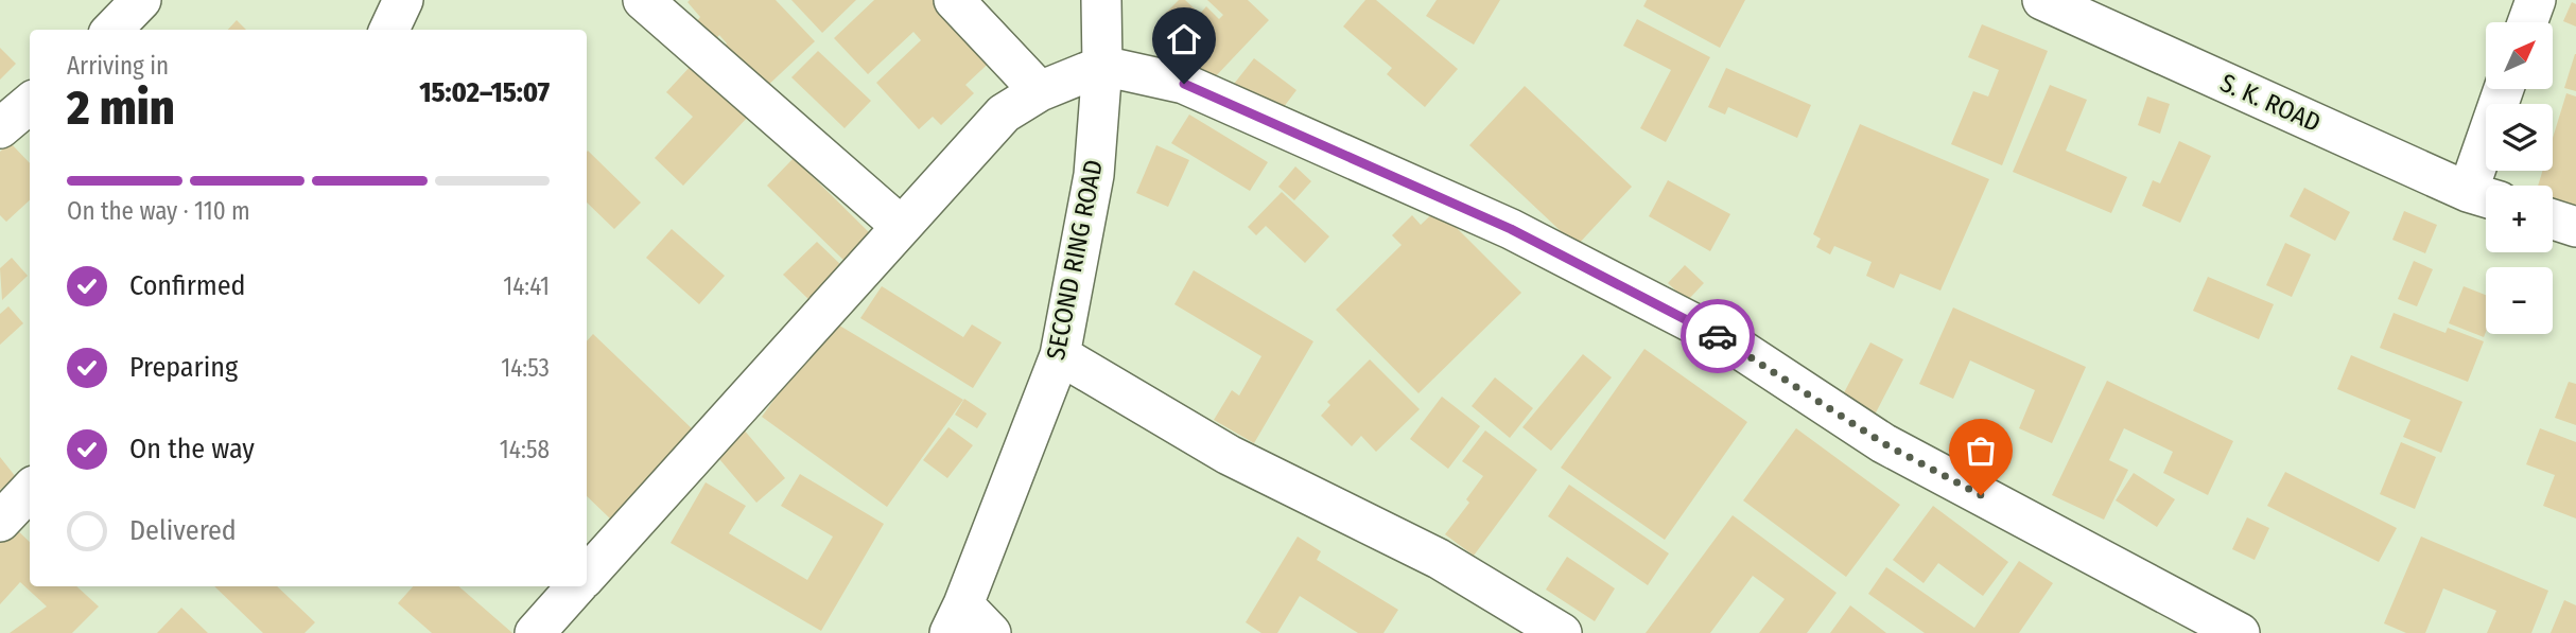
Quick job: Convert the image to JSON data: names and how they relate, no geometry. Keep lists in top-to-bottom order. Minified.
{"streets":{"street":["S. K. ROAD","SECOND RING ROAD"]},"north":"top right","page":{"map_buttons":["+","−"],"heading":["2 min","Arriving in","15:02–15:07"],"bar":"On the way · 110 m","list":[["Confirmed","14:41"],["Preparing","14:53"],["On the way","14:58"],"Delivered"]}}
